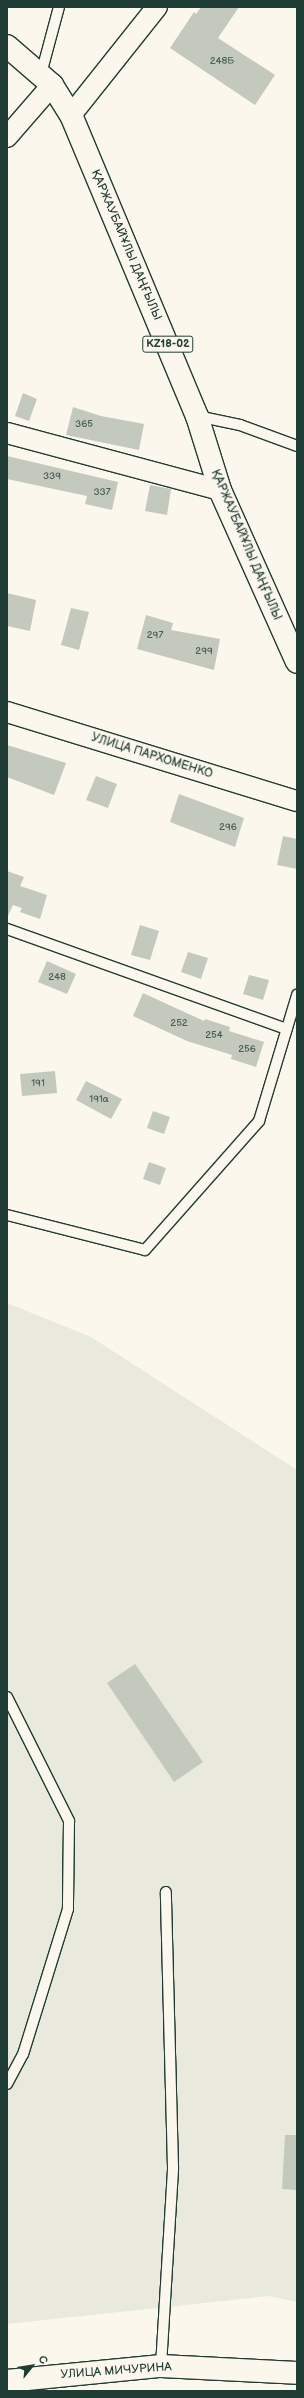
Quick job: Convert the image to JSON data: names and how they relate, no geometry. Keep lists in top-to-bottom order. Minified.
{"streets":{"main road":["ҚАРЖАУБАЙҰЛЫ ДАҢҒЫЛЫ","KZ18-02","УЛИЦА МИЧУРИНА"],"street":["УЛИЦА ПАРХОМЕНКО"]},"house_numbers":["248Б","365","339","337","297","299","296","248","252","254","256","191","191а"],"north":"top right"}
